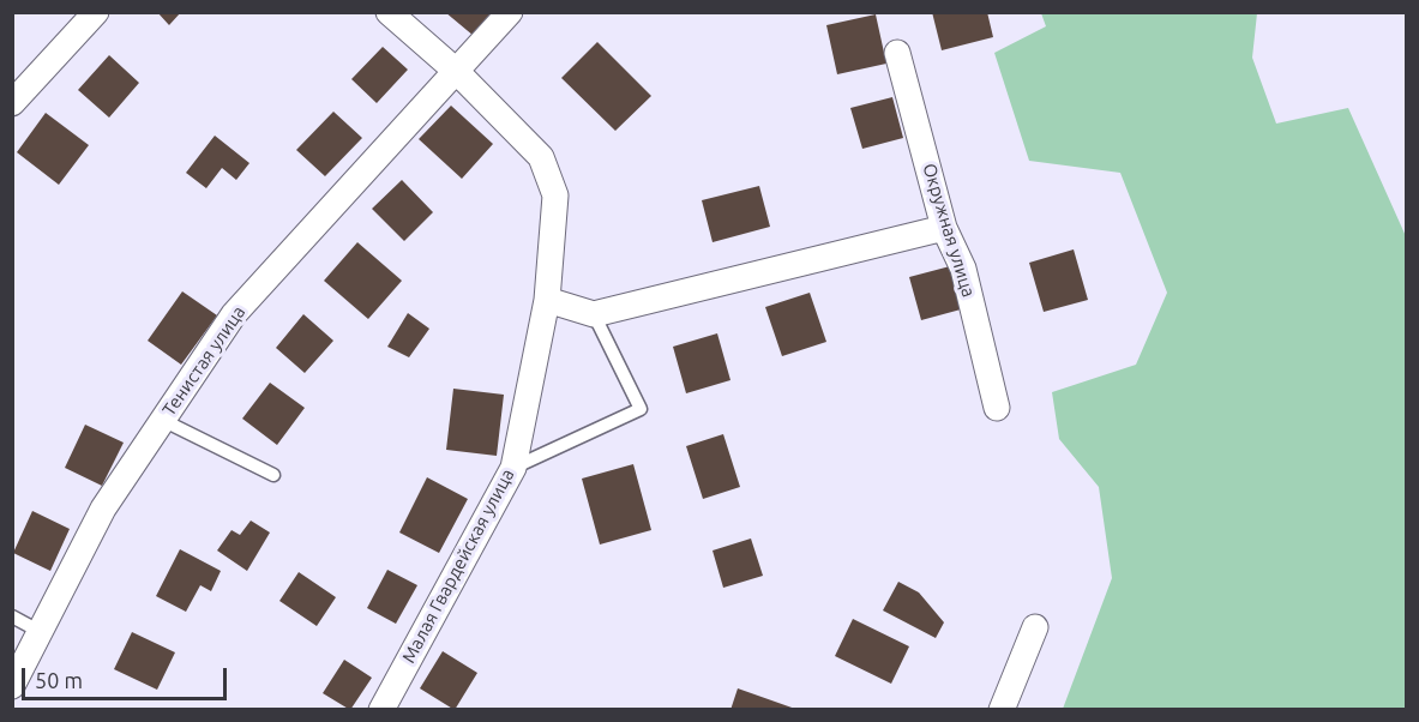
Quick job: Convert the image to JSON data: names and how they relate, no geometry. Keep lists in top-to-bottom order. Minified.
{"streets":{"street":["Окружная улица","Тенистая улица","Малая Гвардейская улица"]},"crossings":[["Тенистая улица","Малая Гвардейская улица"]],"scale_bar":"50 m"}
